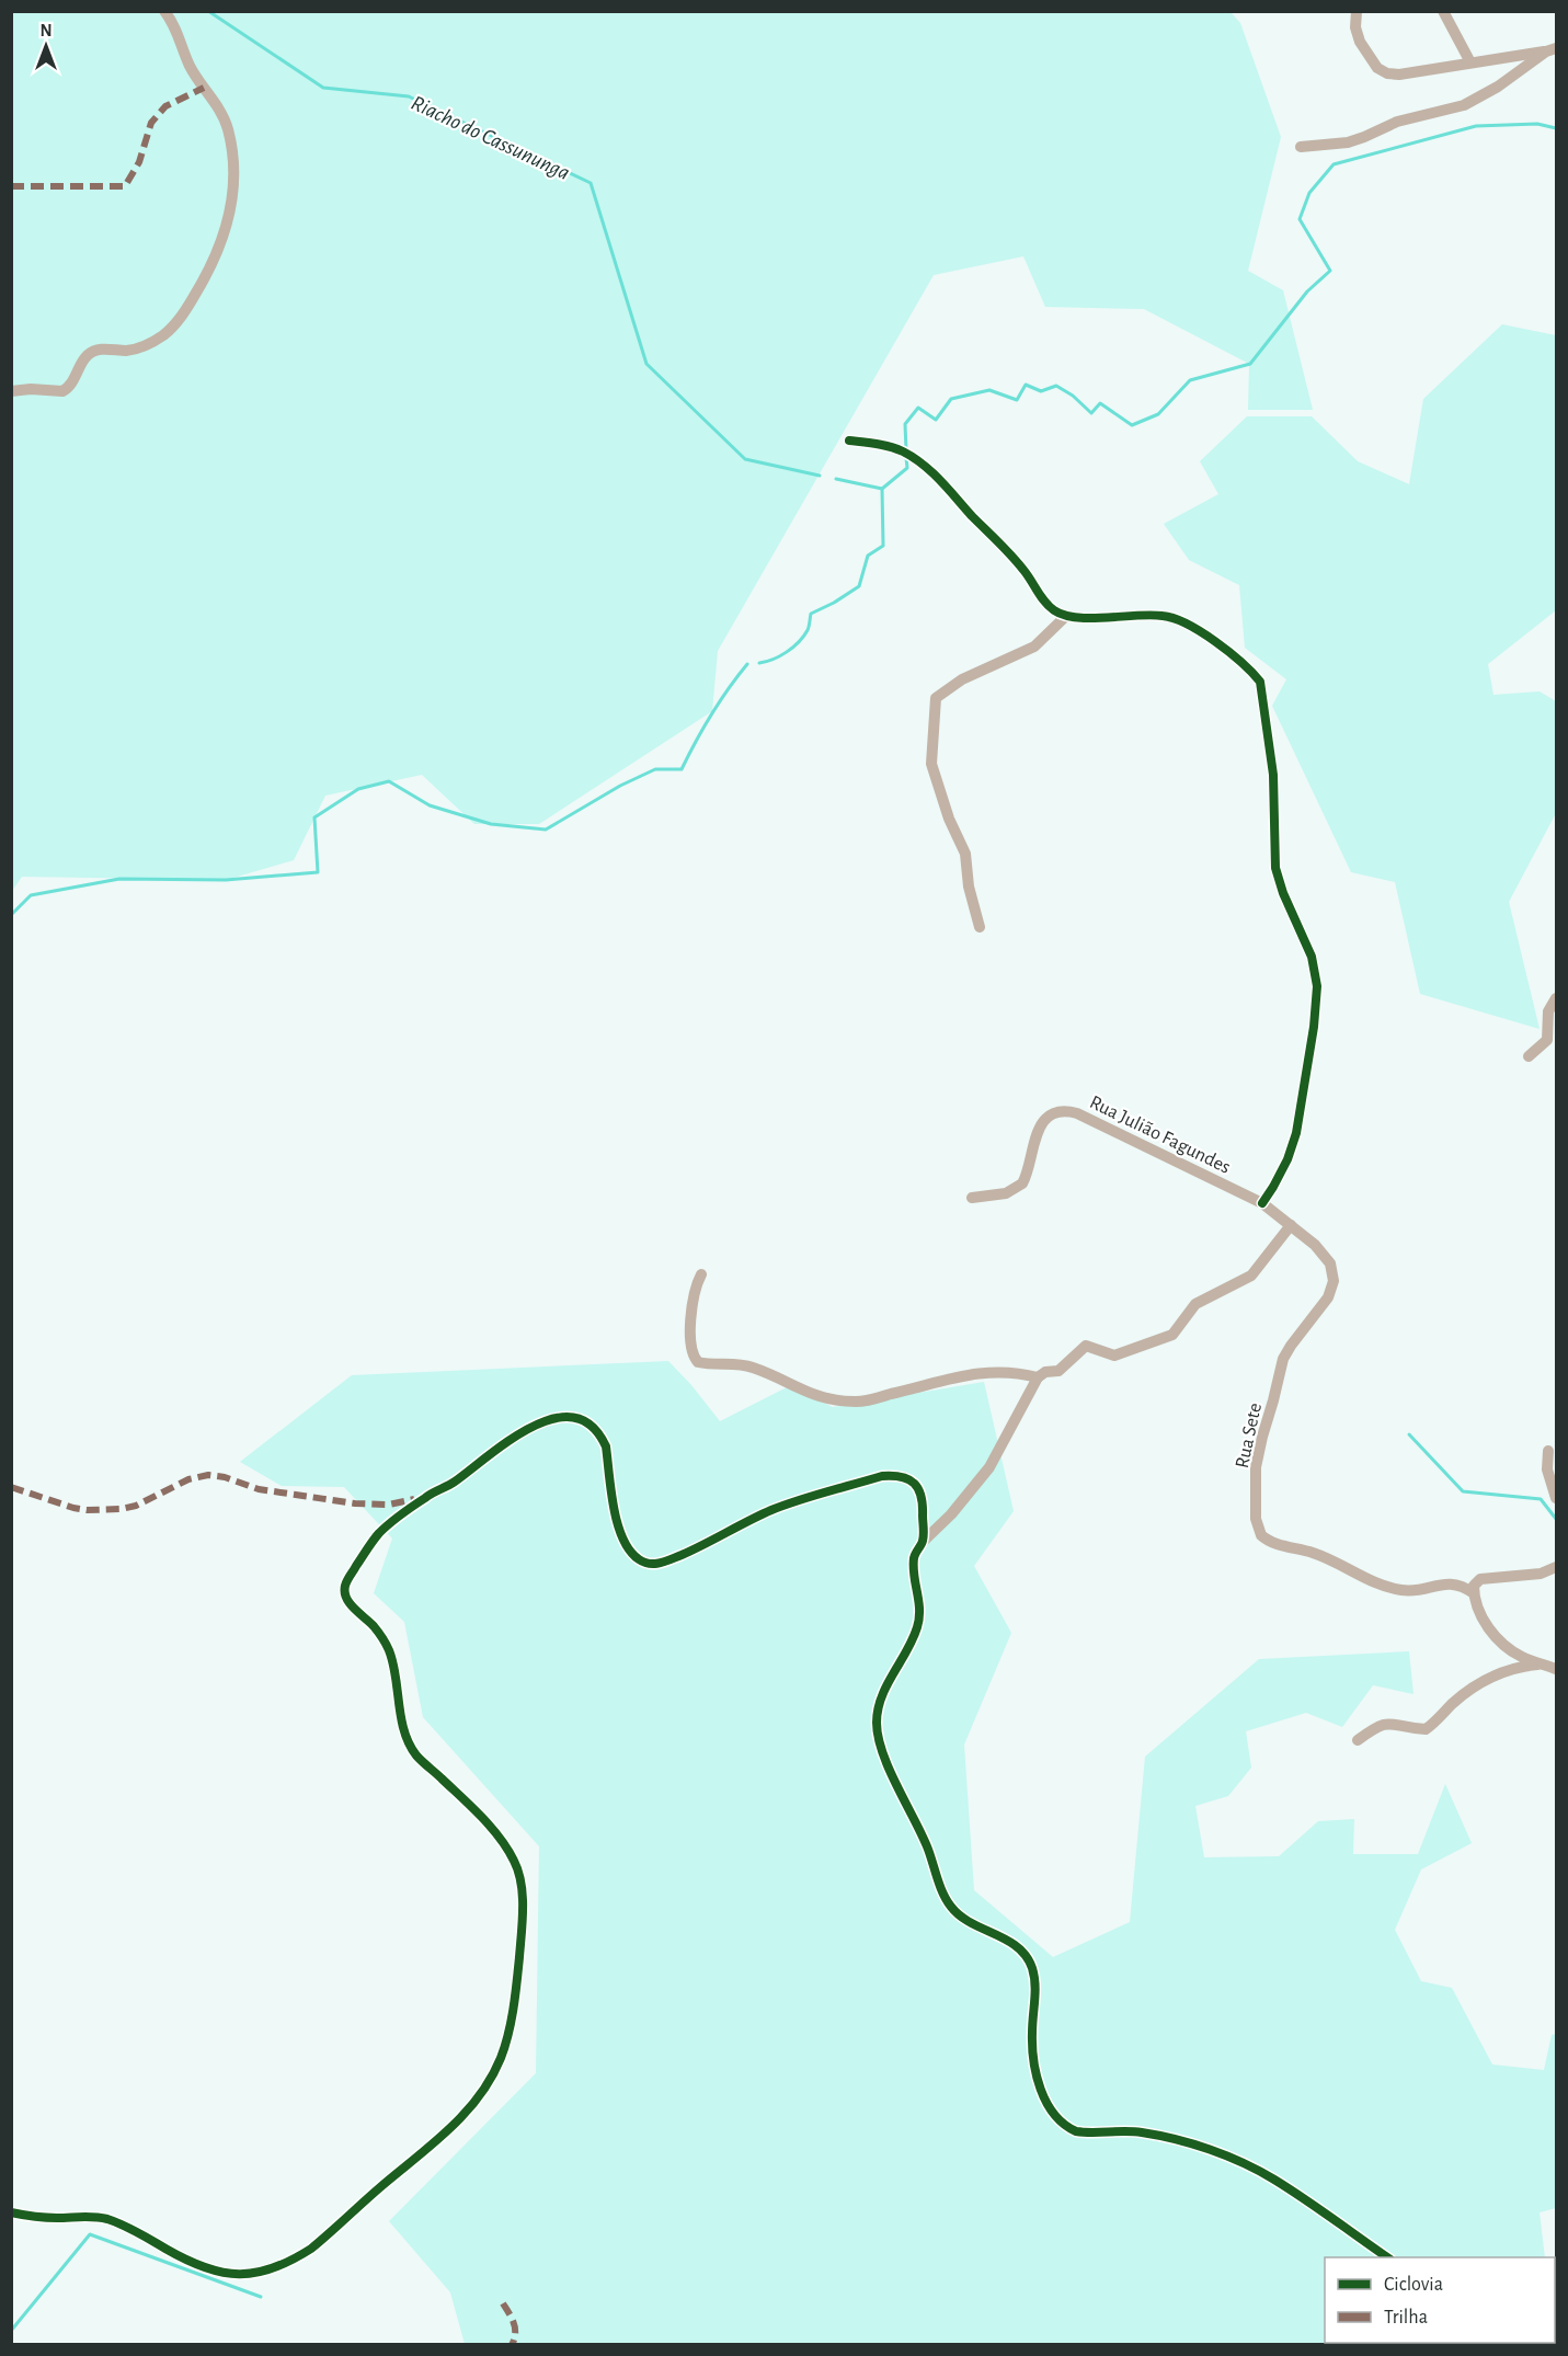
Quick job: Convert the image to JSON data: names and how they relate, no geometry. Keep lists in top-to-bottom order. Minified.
{"streets":{"street":["Rua Julião Fagundes","Rua Sete"]},"crossings":[["Rua Julião Fagundes","Rua Sete"]],"water":["Riacho do Cassununga"],"legend":["Ciclovia","Trilha"],"north":"top"}
